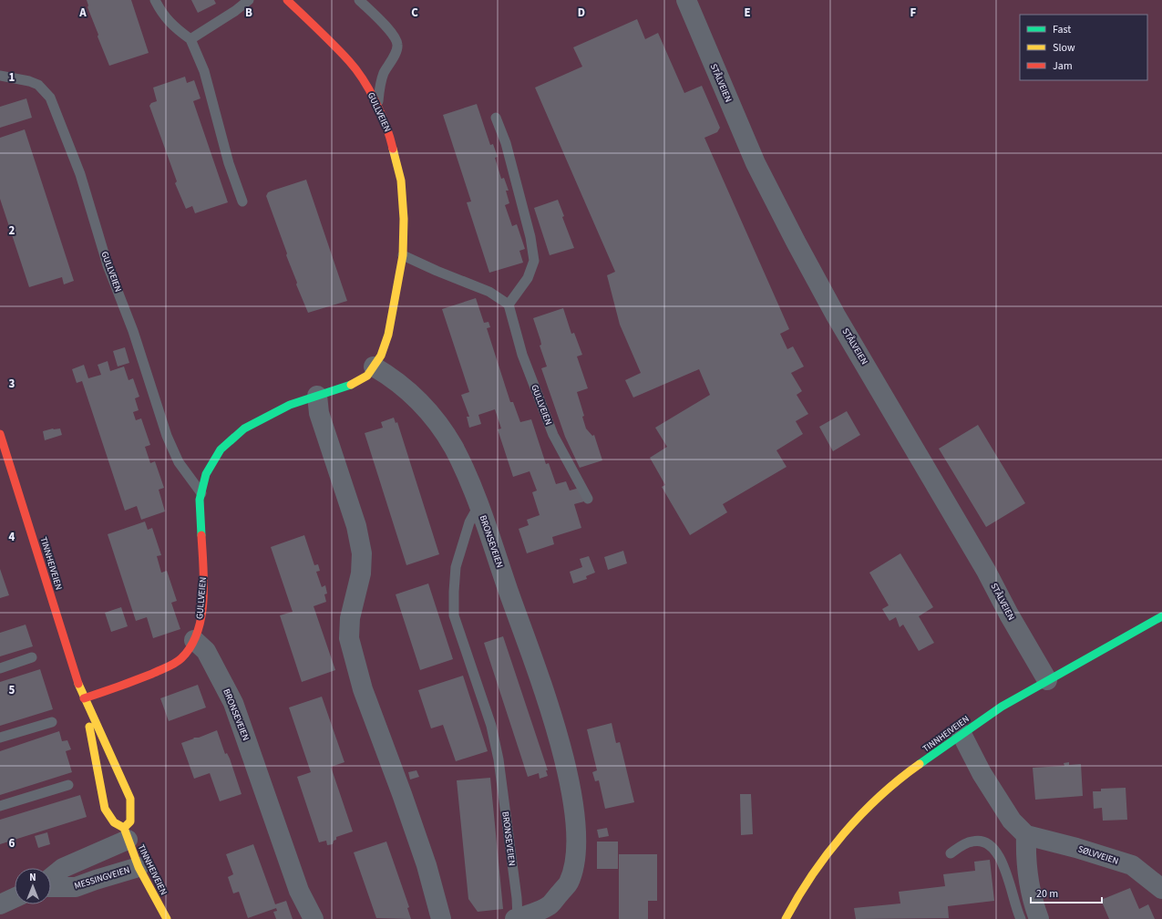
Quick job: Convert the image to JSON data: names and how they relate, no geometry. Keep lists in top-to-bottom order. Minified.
{"streets":{"street":["STÅLVEIEN","GULLVEIEN","BRONSEVEIEN","TINNHEIVEIEN","SØLVVEIEN","MESSINGVEIEN"]},"crossings":[["STÅLVEIEN","TINNHEIVEIEN"],["GULLVEIEN","BRONSEVEIEN"],["GULLVEIEN","TINNHEIVEIEN"],["TINNHEIVEIEN","MESSINGVEIEN"]],"legend":["Fast","Slow","Jam"],"scale_bar":"20 m","north":"top","grid":{"columns":["A","B","C","D","E","F"],"rows":["1","2","3","4","5","6"]}}
